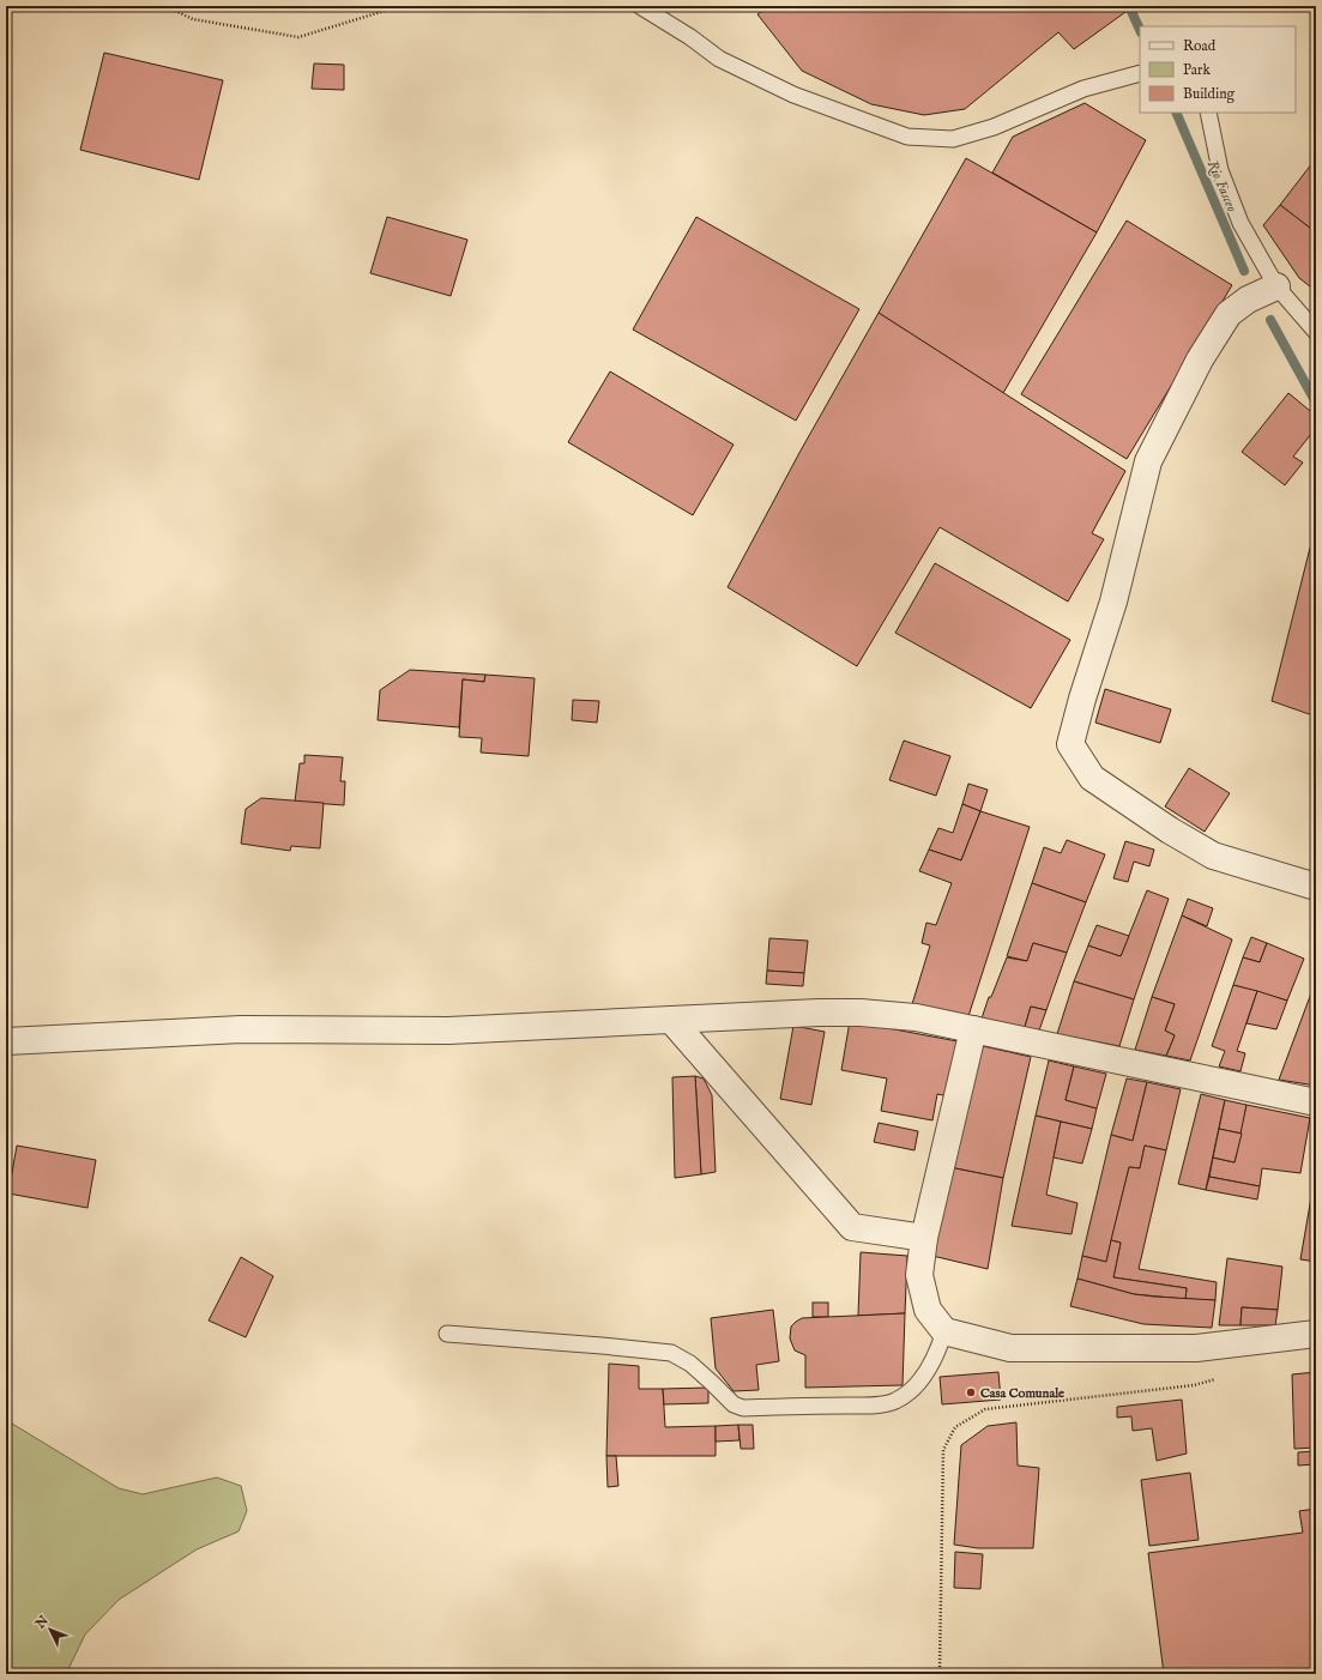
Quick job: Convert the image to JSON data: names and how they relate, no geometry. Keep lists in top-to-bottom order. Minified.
{"water":["Rio Fasceo"],"places":["Casa Comunale"],"legend":["Road","Park","Building"],"north":"top left"}
